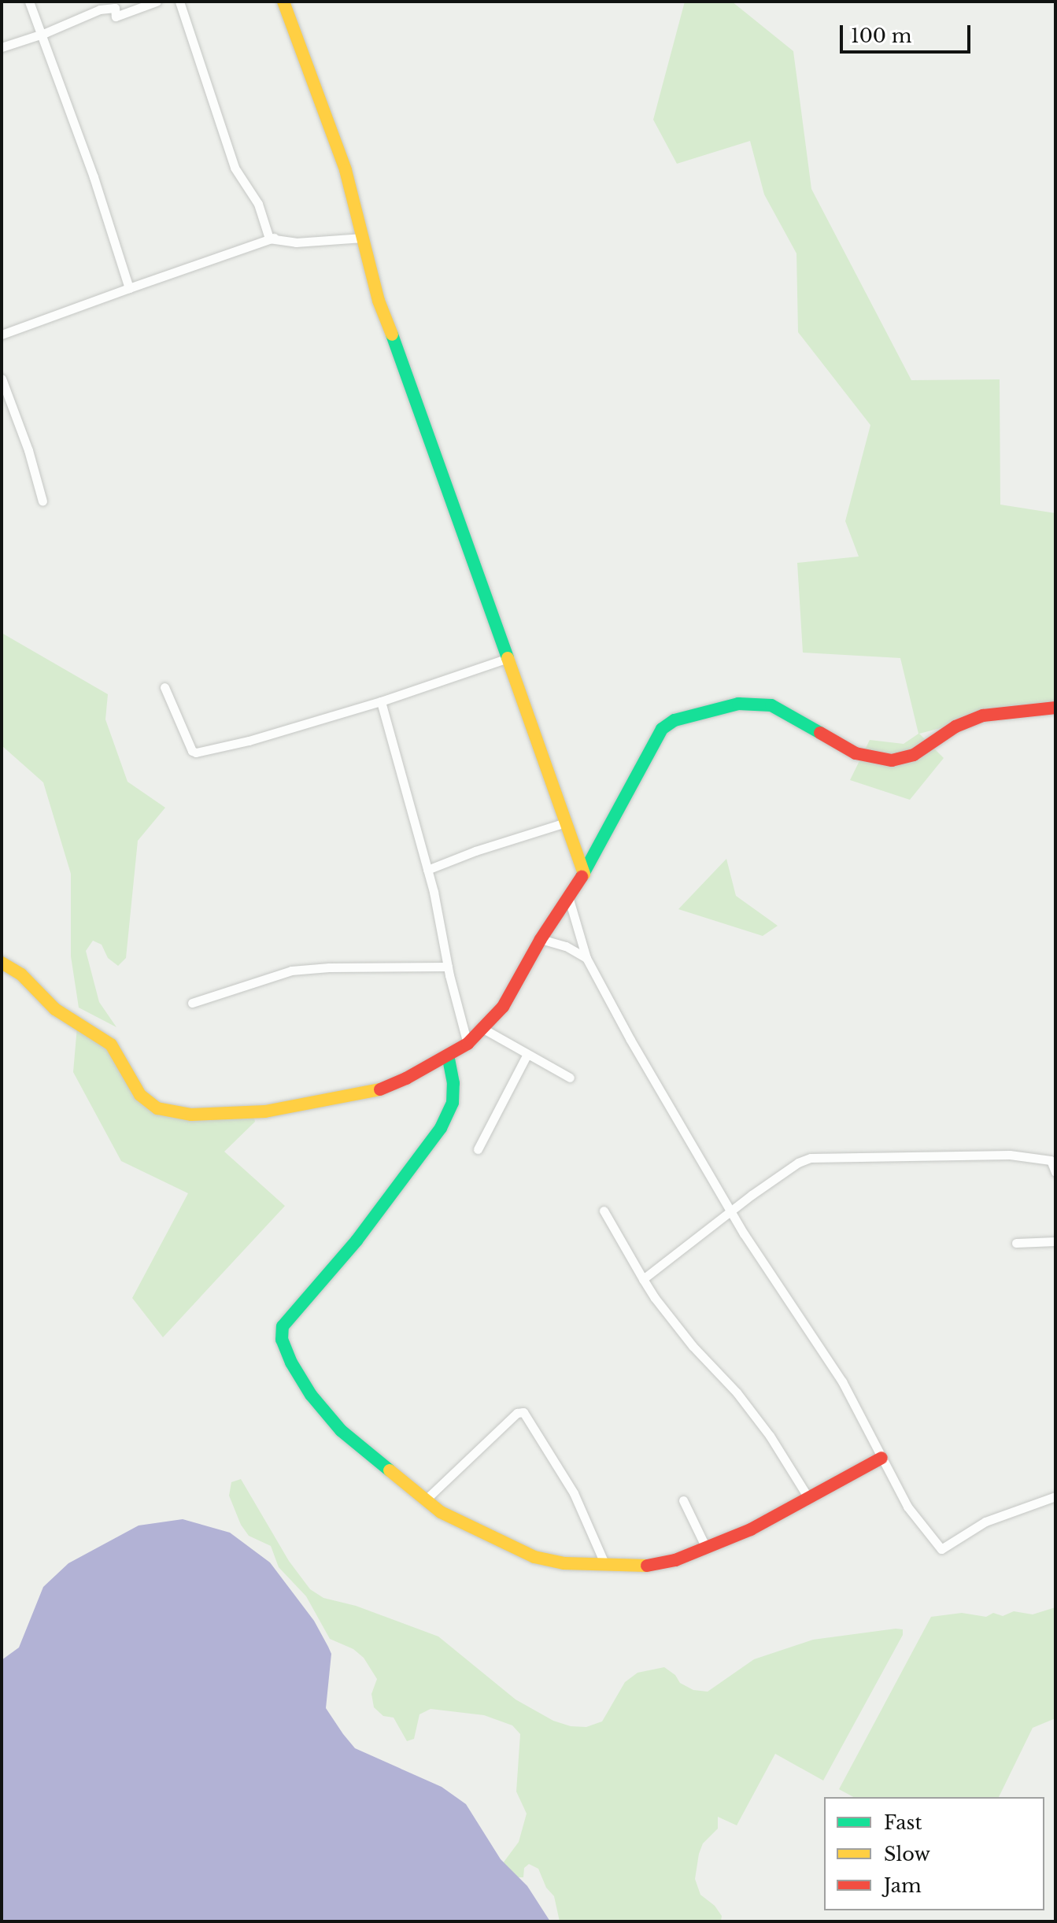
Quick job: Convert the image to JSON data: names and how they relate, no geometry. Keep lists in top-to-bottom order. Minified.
{"legend":["Fast","Slow","Jam"],"scale_bar":"100 m"}
